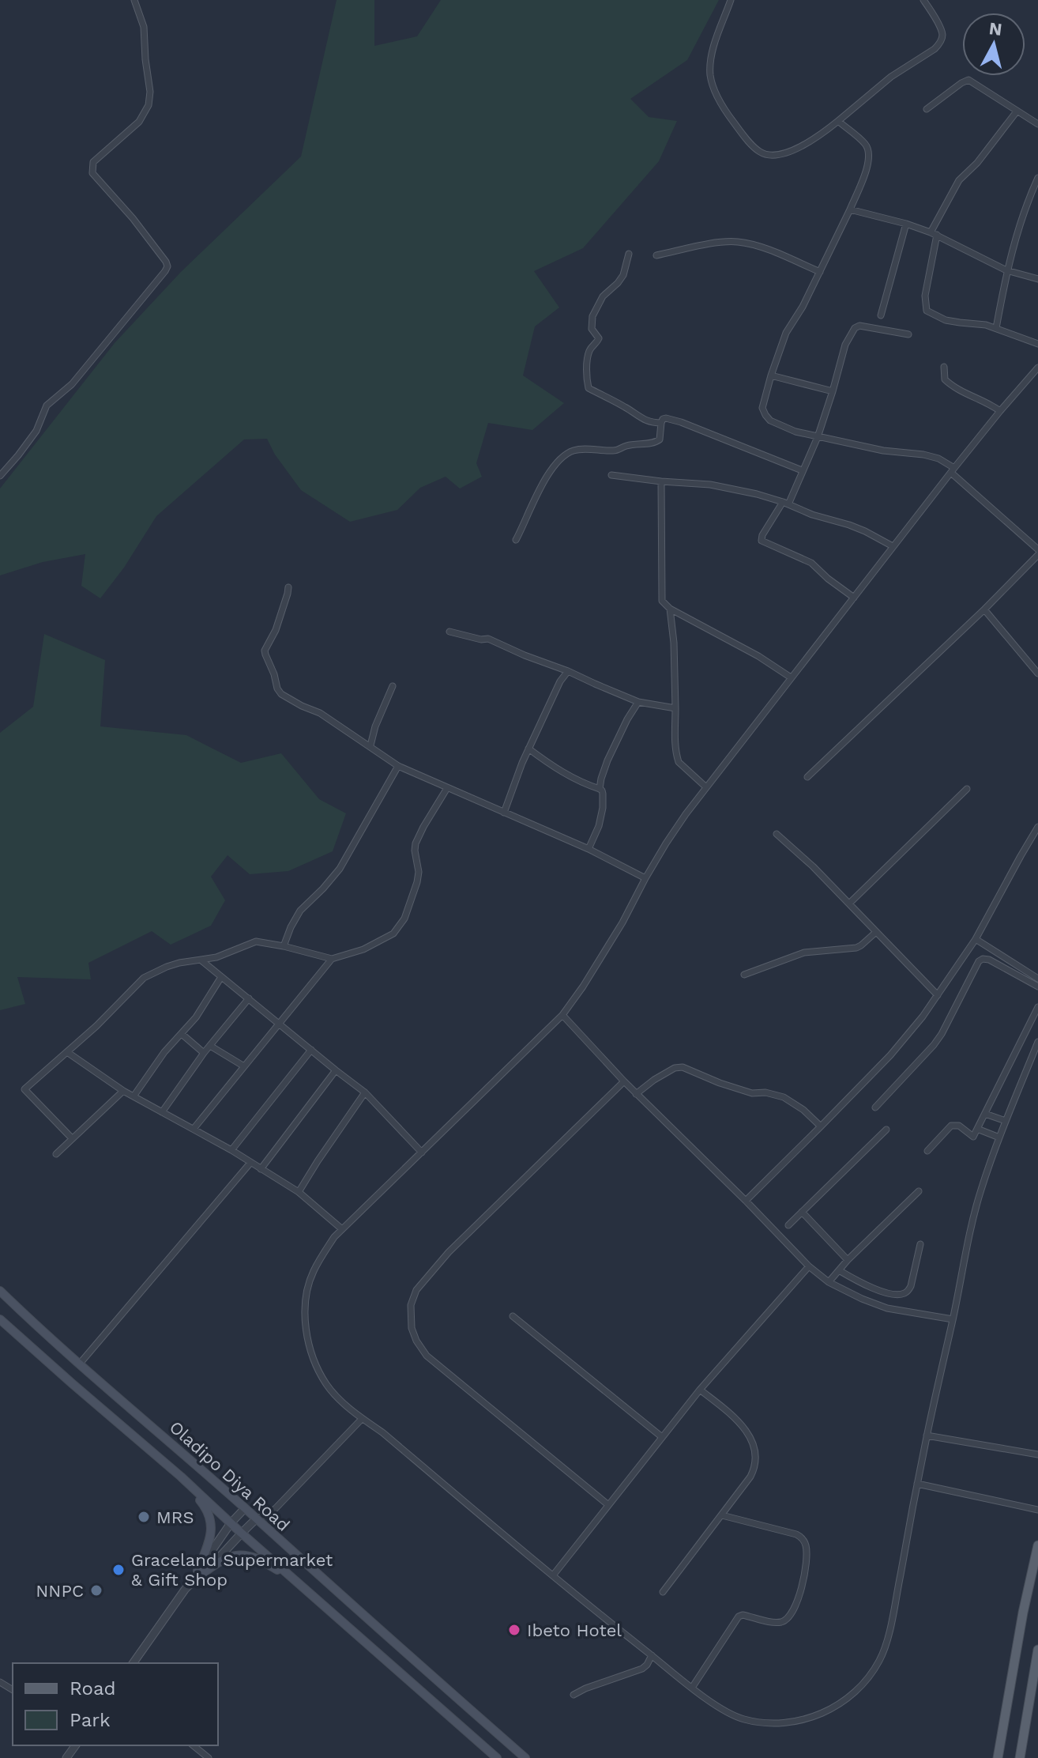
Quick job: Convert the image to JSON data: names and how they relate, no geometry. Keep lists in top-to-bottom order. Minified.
{"streets":{"main road":["Oladipo Diya Road"]},"places":["MRS","Graceland Supermarket & Gift Shop","NNPC","Ibeto Hotel"],"legend":["Road","Park"],"north":"top"}
